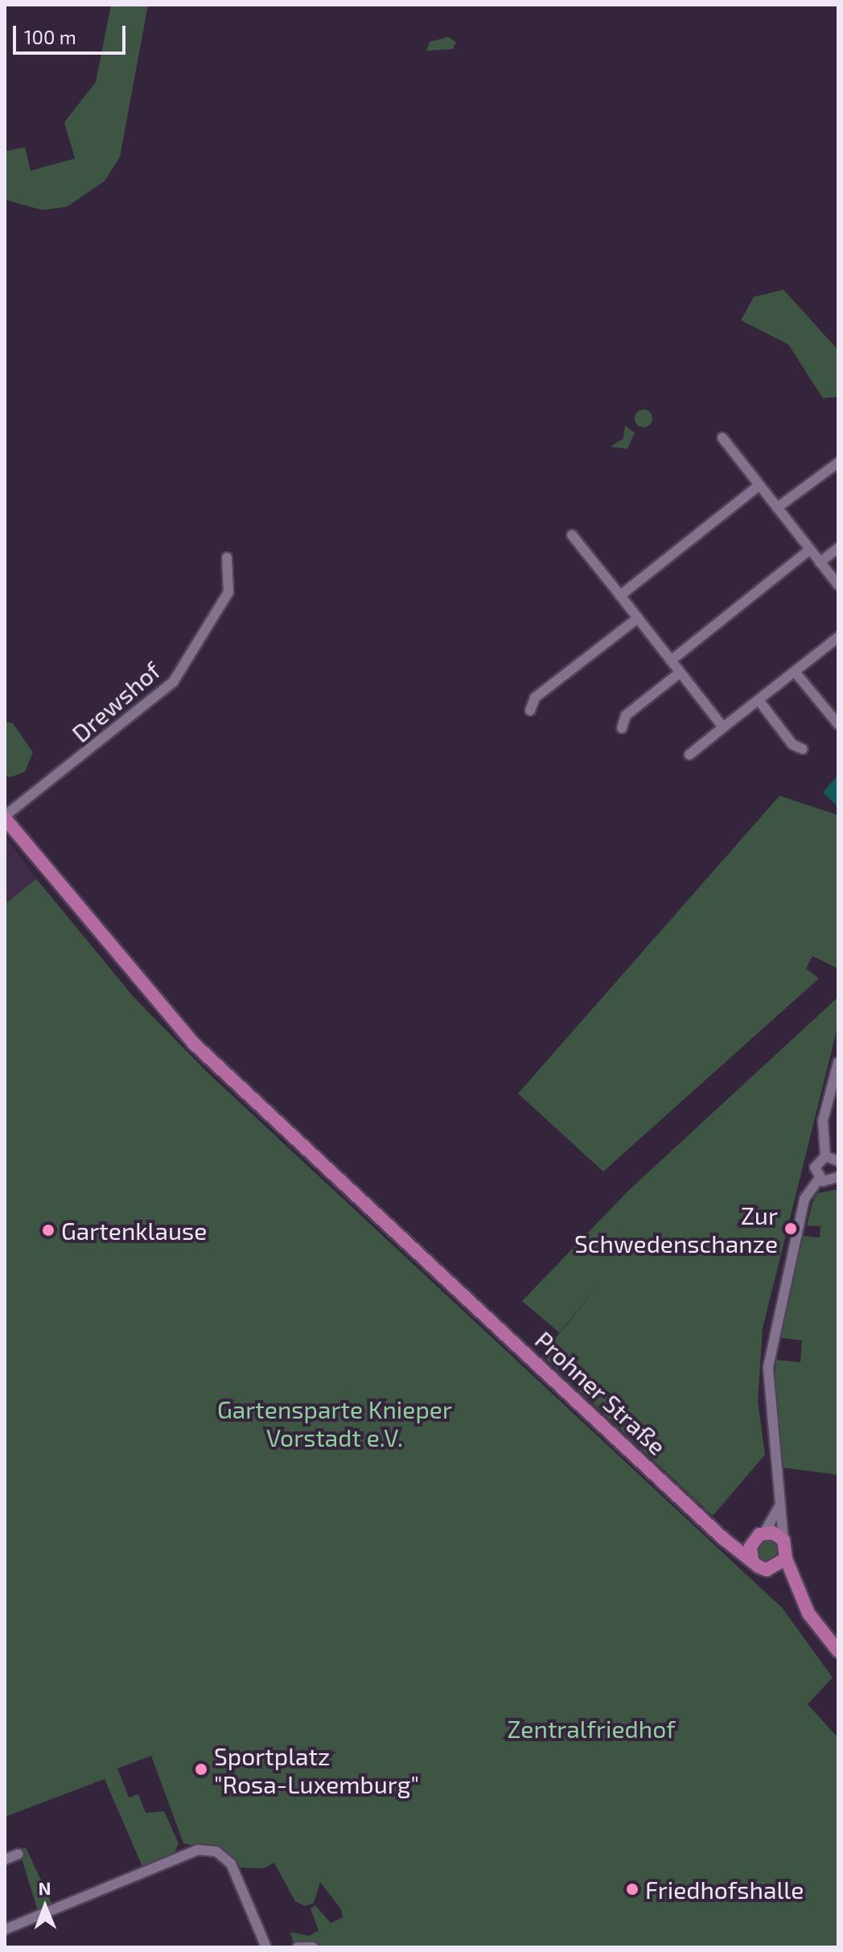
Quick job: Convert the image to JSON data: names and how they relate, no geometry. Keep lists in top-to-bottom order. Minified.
{"streets":{"main road":["Prohner Straße"],"street":["Drewshof"]},"crossings":[["Drewshof","Prohner Straße"]],"parks":["Gartensparte Knieper Vorstadt e.V.","Zentralfriedhof"],"places":["Zur Schwedenschanze","Gartenklause","Sportplatz \"Rosa-Luxemburg\"","Friedhofshalle"],"scale_bar":"100 m","north":"top"}
